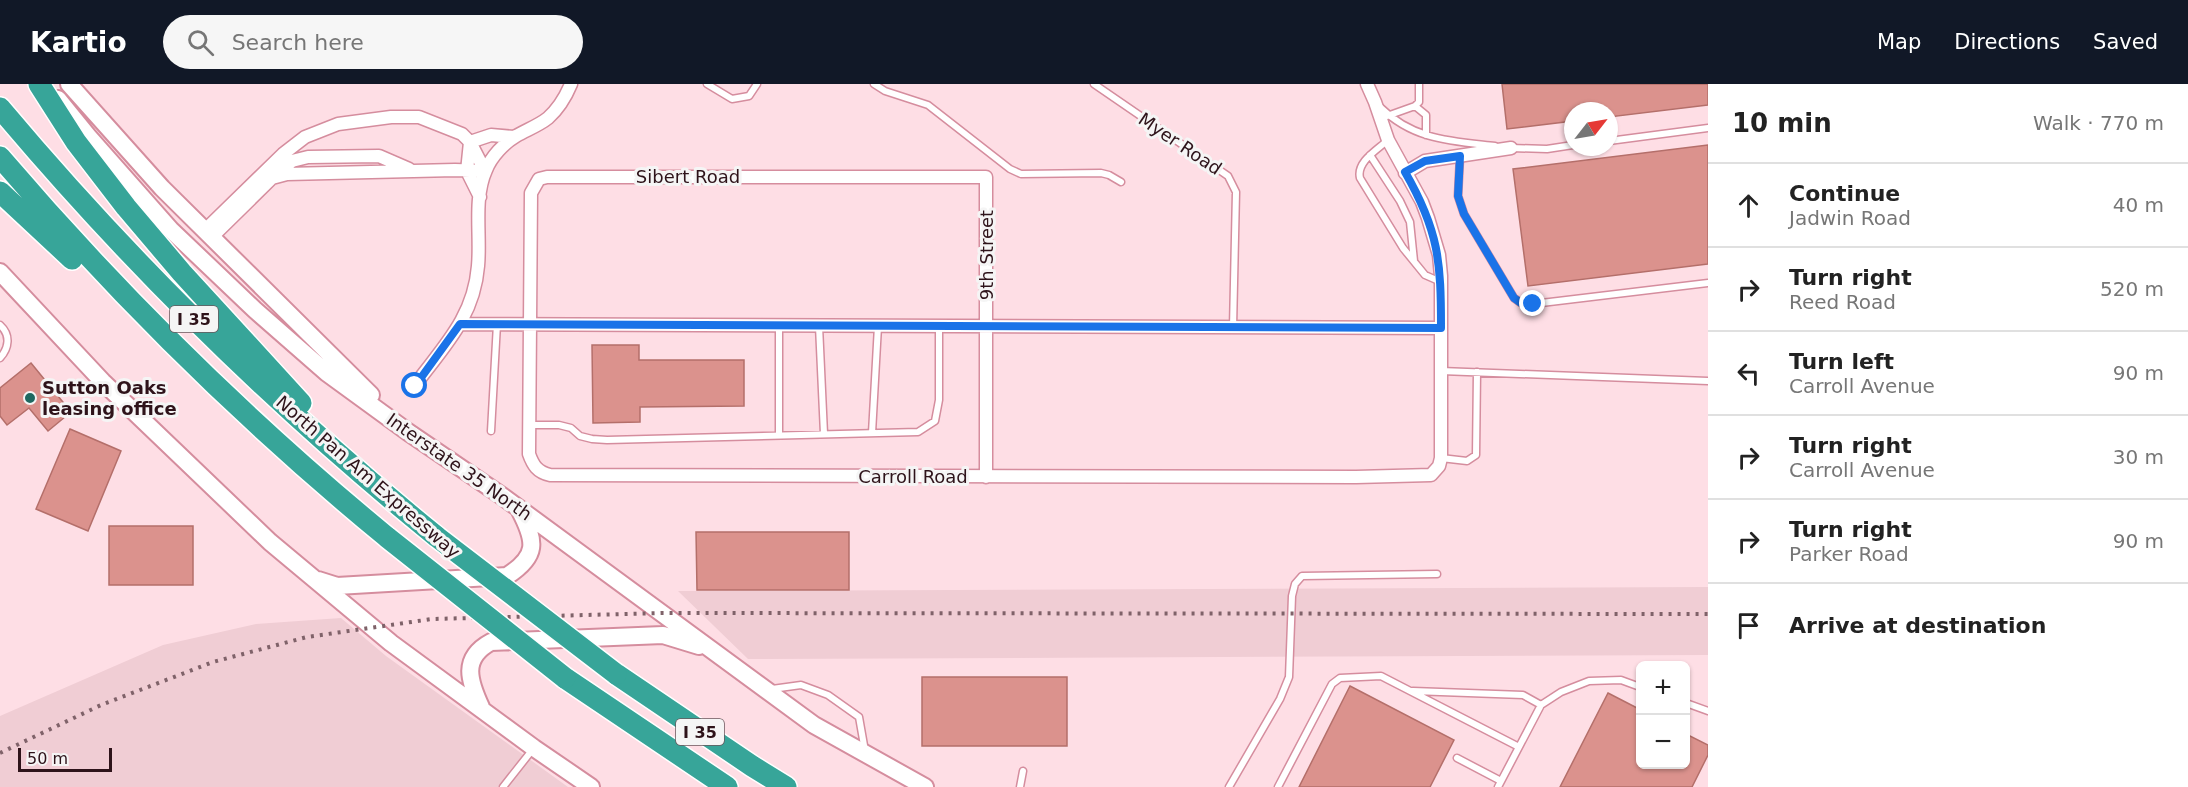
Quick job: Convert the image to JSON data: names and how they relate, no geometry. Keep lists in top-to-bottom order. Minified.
{"streets":{"highway":["I 35","North Pan Am Expressway"],"main road":["Interstate 35 North"],"street":["Sibert Road","9th Street","Carroll Road"],"lane":["Myer Road"]},"crossings":[["Sibert Road","9th Street"],["Sibert Road","Carroll Road"],["9th Street","Carroll Road"]],"places":["Sutton Oaks leasing office"],"scale_bar":"50 m","north":"top right","page":{"header":"Kartio","search":"Search here","nav":["Map","Directions","Saved"],"heading":["10 min","Walk · 770 m"],"list":[["Continue","Jadwin Road","40 m"],["Turn right","Reed Road","520 m"],["Turn left","Carroll Avenue","90 m"],["Turn right","Carroll Avenue","30 m"],["Turn right","Parker Road","90 m"],"Arrive at destination"],"map_buttons":["+","−"],"scale":"50 m"}}
